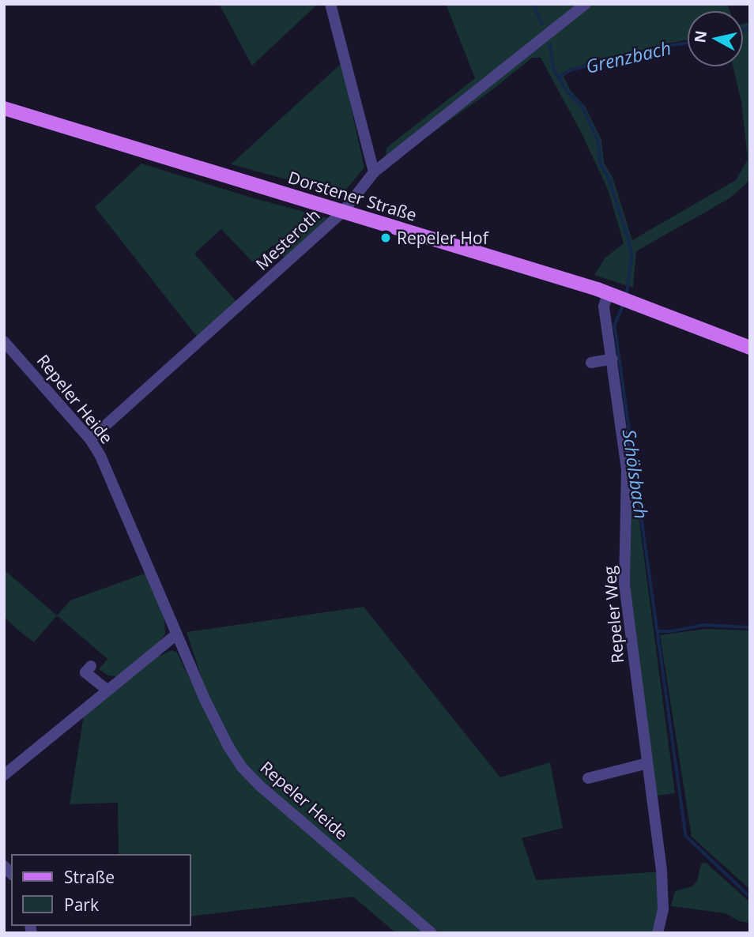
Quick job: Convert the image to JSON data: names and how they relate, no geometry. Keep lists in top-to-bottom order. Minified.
{"streets":{"main road":["Dorstener Straße"],"street":["Mesteroth","Repeler Heide","Repeler Weg"]},"crossings":[["Dorstener Straße","Mesteroth"],["Dorstener Straße","Repeler Weg"],["Mesteroth","Repeler Heide"]],"water":["Grenzbach","Schölsbach"],"places":["Repeler Hof"],"legend":["Straße","Park"],"north":"left"}
